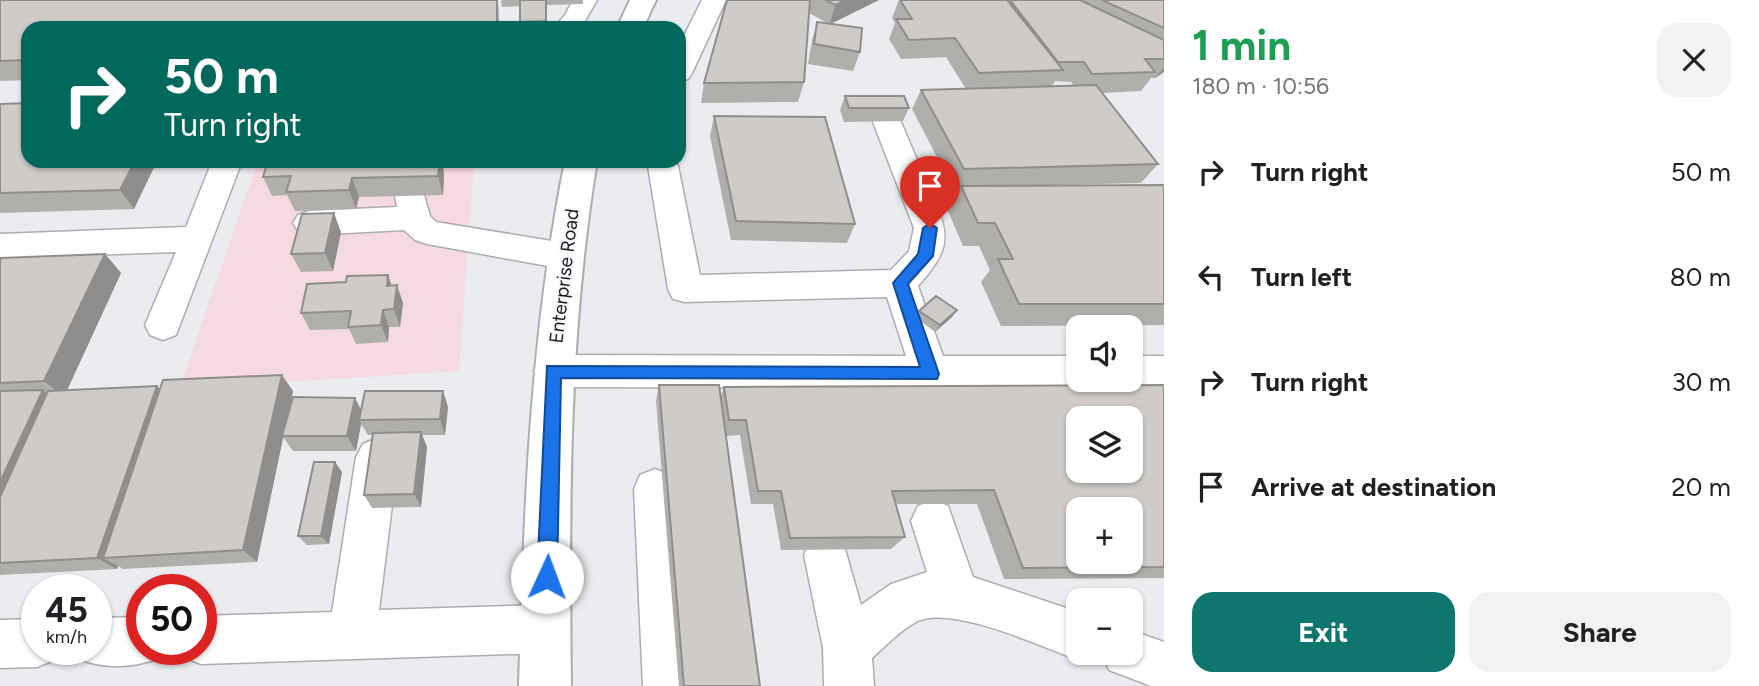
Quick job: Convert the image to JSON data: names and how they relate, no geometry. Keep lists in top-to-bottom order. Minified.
{"streets":{"main road":["Enterprise Road"]},"page":{"heading":["1 min","180 m · 10:56"],"turn":["50 m","Turn right"],"list":[{"name":"Turn right","value":"50 m"},{"name":"Turn left","value":"80 m"},{"name":"Turn right","value":"30 m"},{"name":"Arrive at destination","value":"20 m"}],"map_buttons":["+","−"],"speed":"45 km/h","limit":"50","buttons":["Exit","Share"]}}
